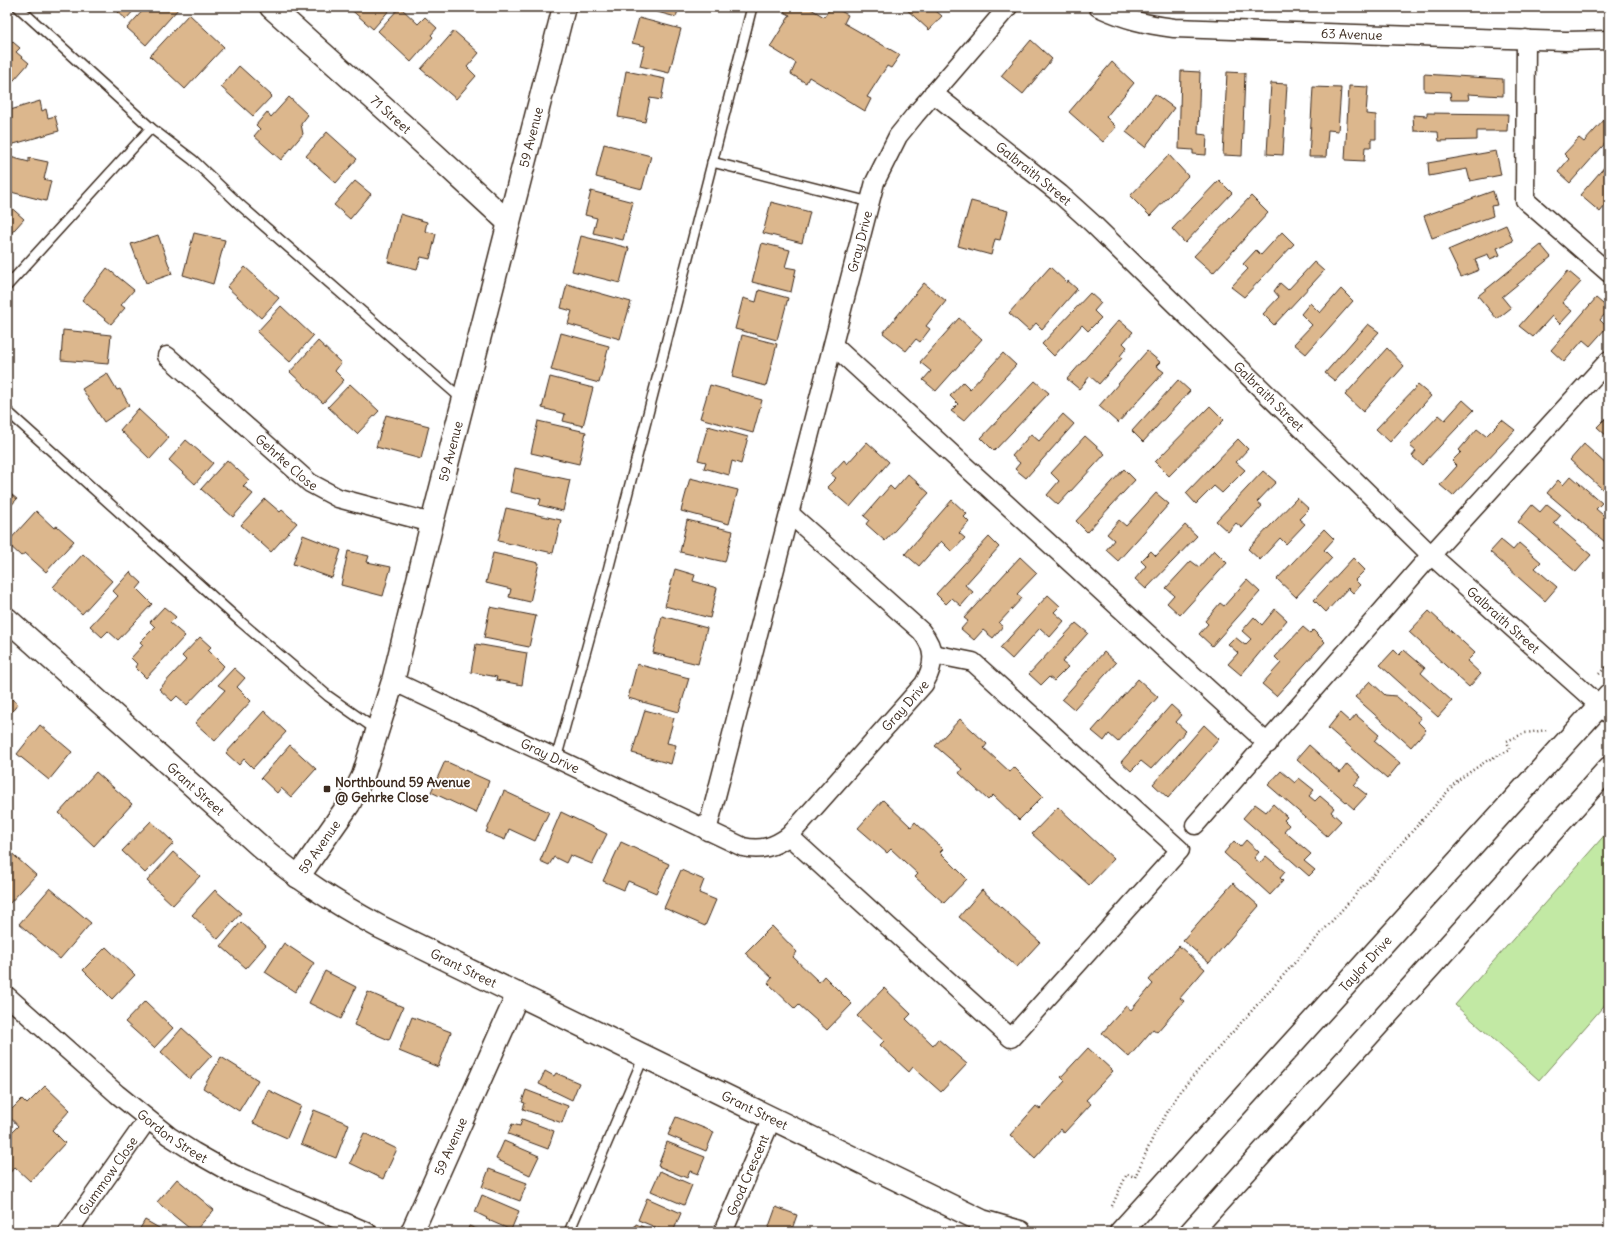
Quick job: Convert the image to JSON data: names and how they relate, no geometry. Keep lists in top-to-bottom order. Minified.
{"streets":{"street":["63 Avenue","71 Street","59 Avenue","Galbraith Street","Gray Drive","Gehrke Close","Grant Street","Taylor Drive","Gordon Street","Good Crescent","Gummow Close"]},"crossings":[["71 Street","59 Avenue"],["59 Avenue","Gray Drive"],["59 Avenue","Gehrke Close"],["59 Avenue","Grant Street"],["Galbraith Street","Gray Drive"],["Galbraith Street","Taylor Drive"],["Grant Street","Good Crescent"],["Gordon Street","Gummow Close"]],"places":{"transit":["Northbound 59 Avenue @ Gehrke Close"]}}
